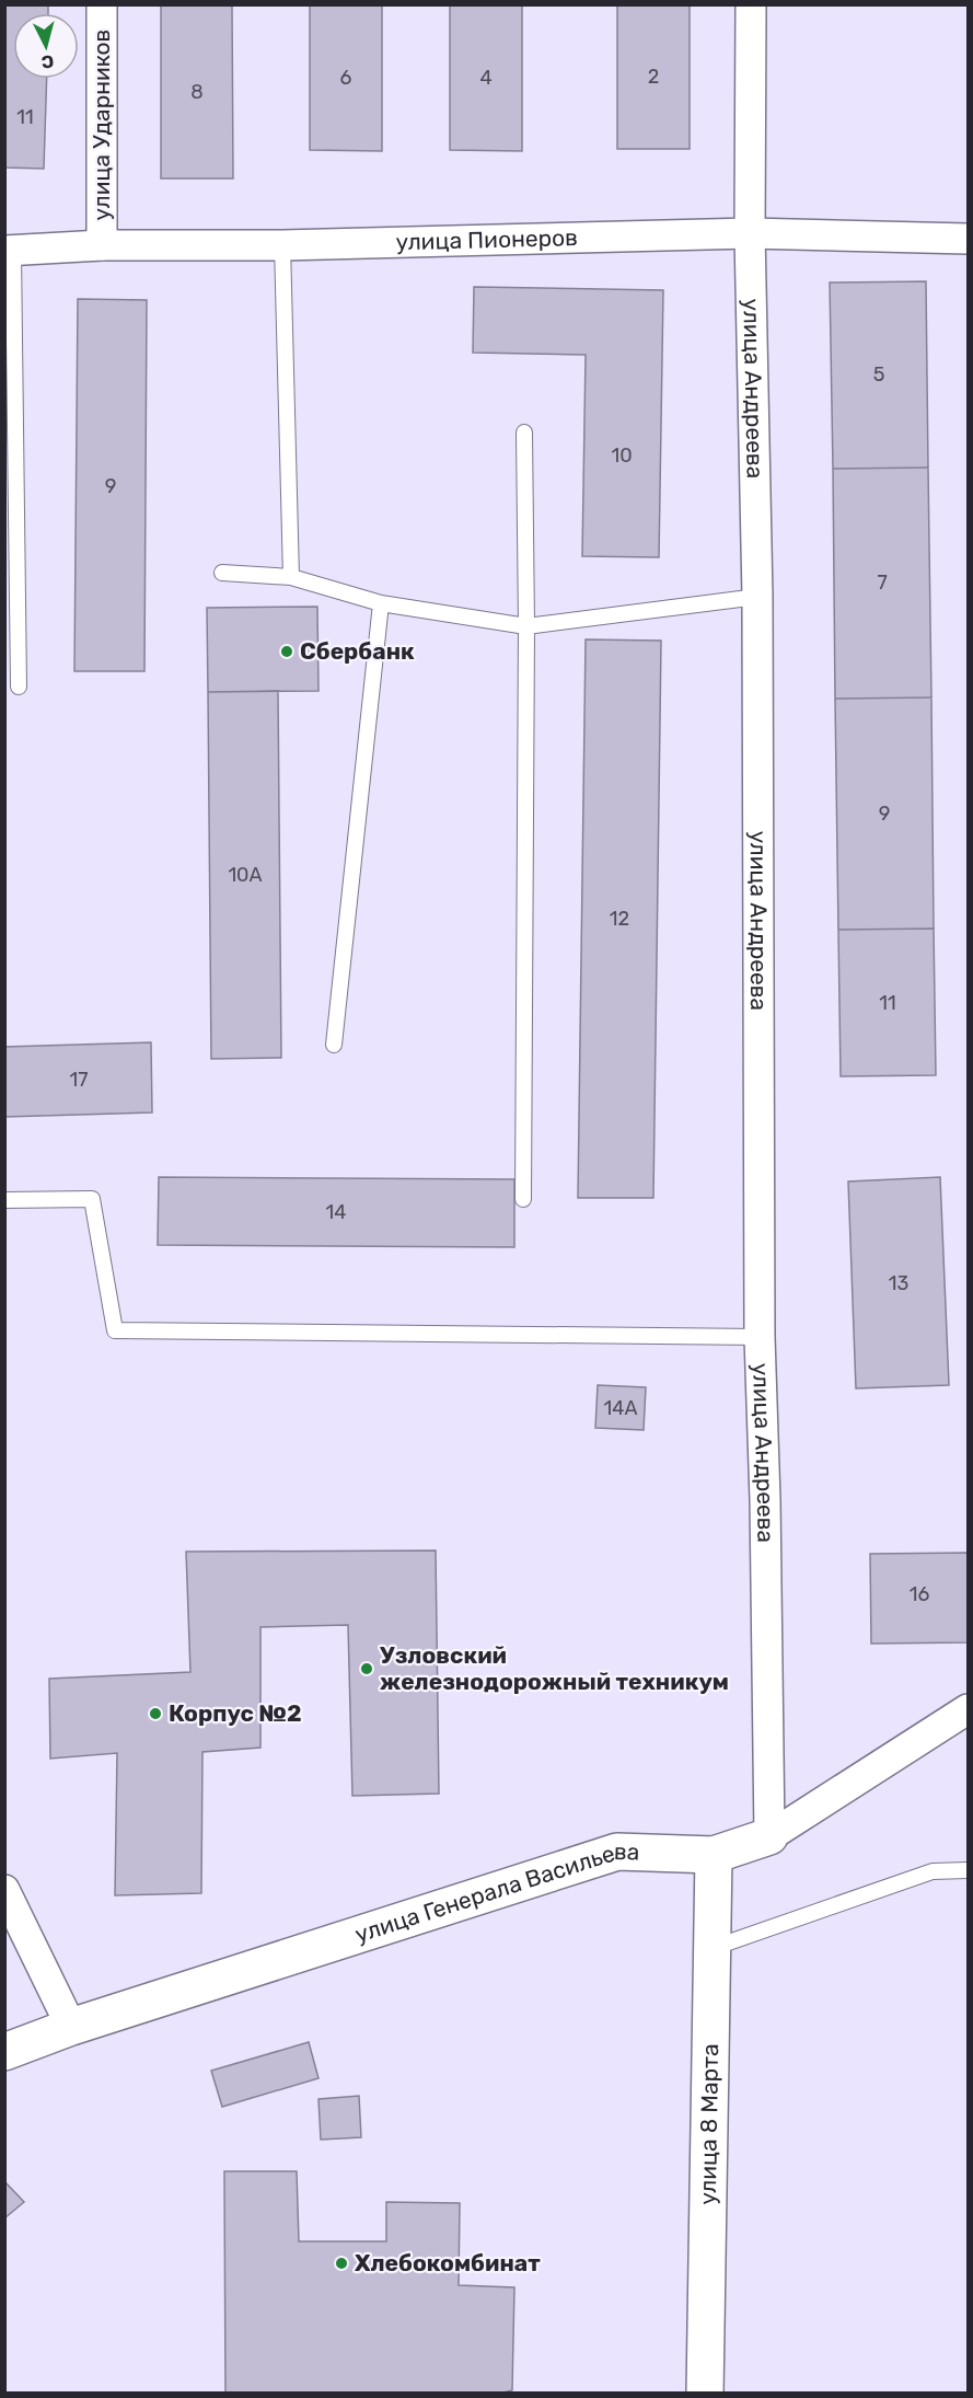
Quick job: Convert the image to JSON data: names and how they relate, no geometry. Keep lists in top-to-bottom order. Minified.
{"streets":{"main road":["улица Генерала Васильева","улица 8 Марта"],"street":["улица Ударников","улица Пионеров","улица Андреева"]},"crossings":[["улица Ударников","улица Пионеров"],["улица Пионеров","улица Андреева"],["улица Андреева","улица Генерала Васильева"],["улица Генерала Васильева","улица 8 Марта"]],"places":["Сбербанк","Узловский железнодорожный техникум","Корпус №2","Хлебокомбинат"],"house_numbers":["2","6","4","8","11","5","10","9","7","9","10А","12","11","17","14","13","14А","16"],"north":"bottom"}
